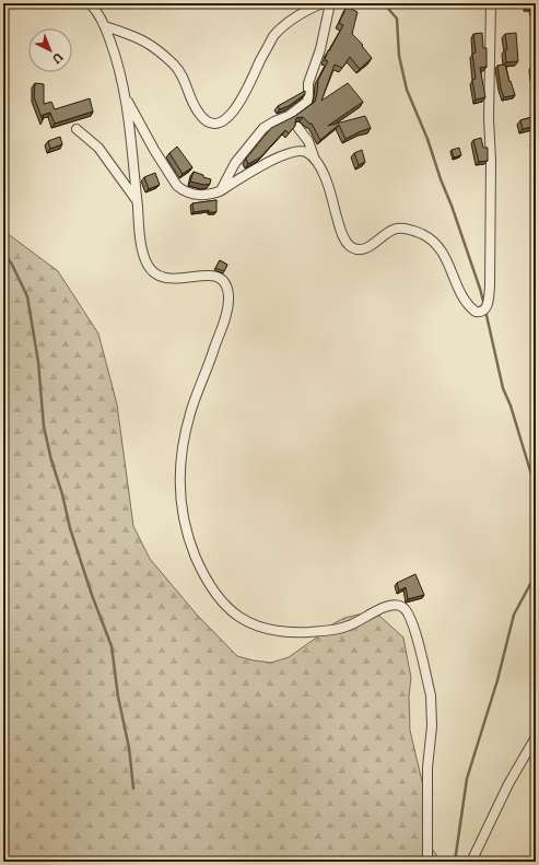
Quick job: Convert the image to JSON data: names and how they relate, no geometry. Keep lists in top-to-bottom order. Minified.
{"north":"bottom right"}
